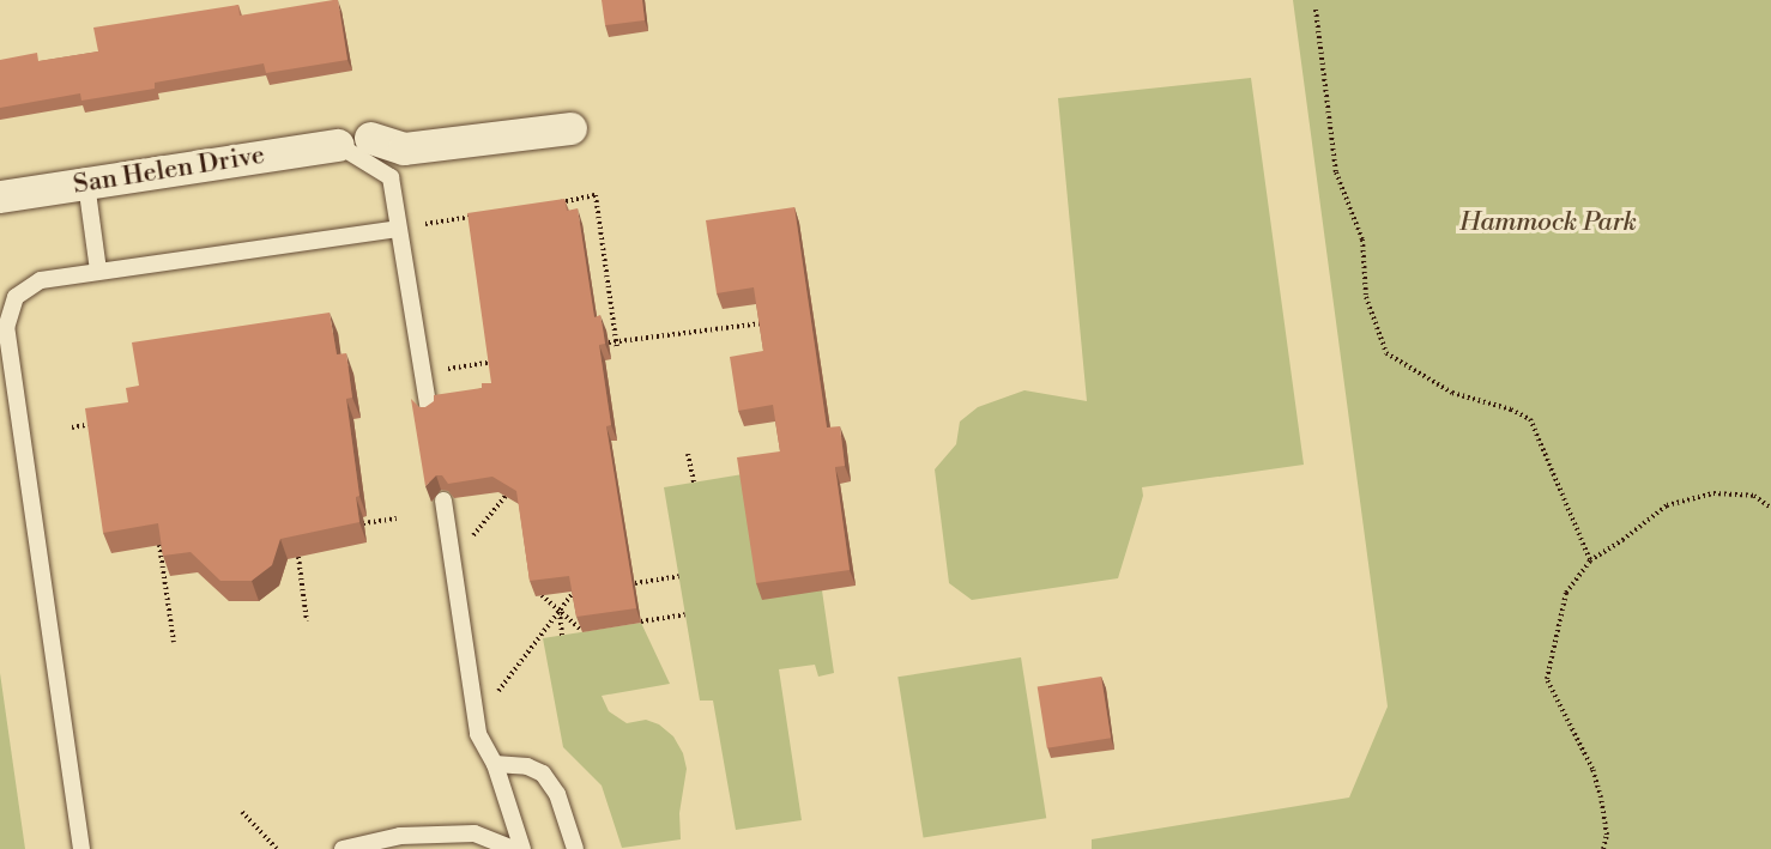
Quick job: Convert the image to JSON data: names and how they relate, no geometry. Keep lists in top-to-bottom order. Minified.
{"streets":{"street":["San Helen Drive"]},"parks":["Hammock Park"]}
